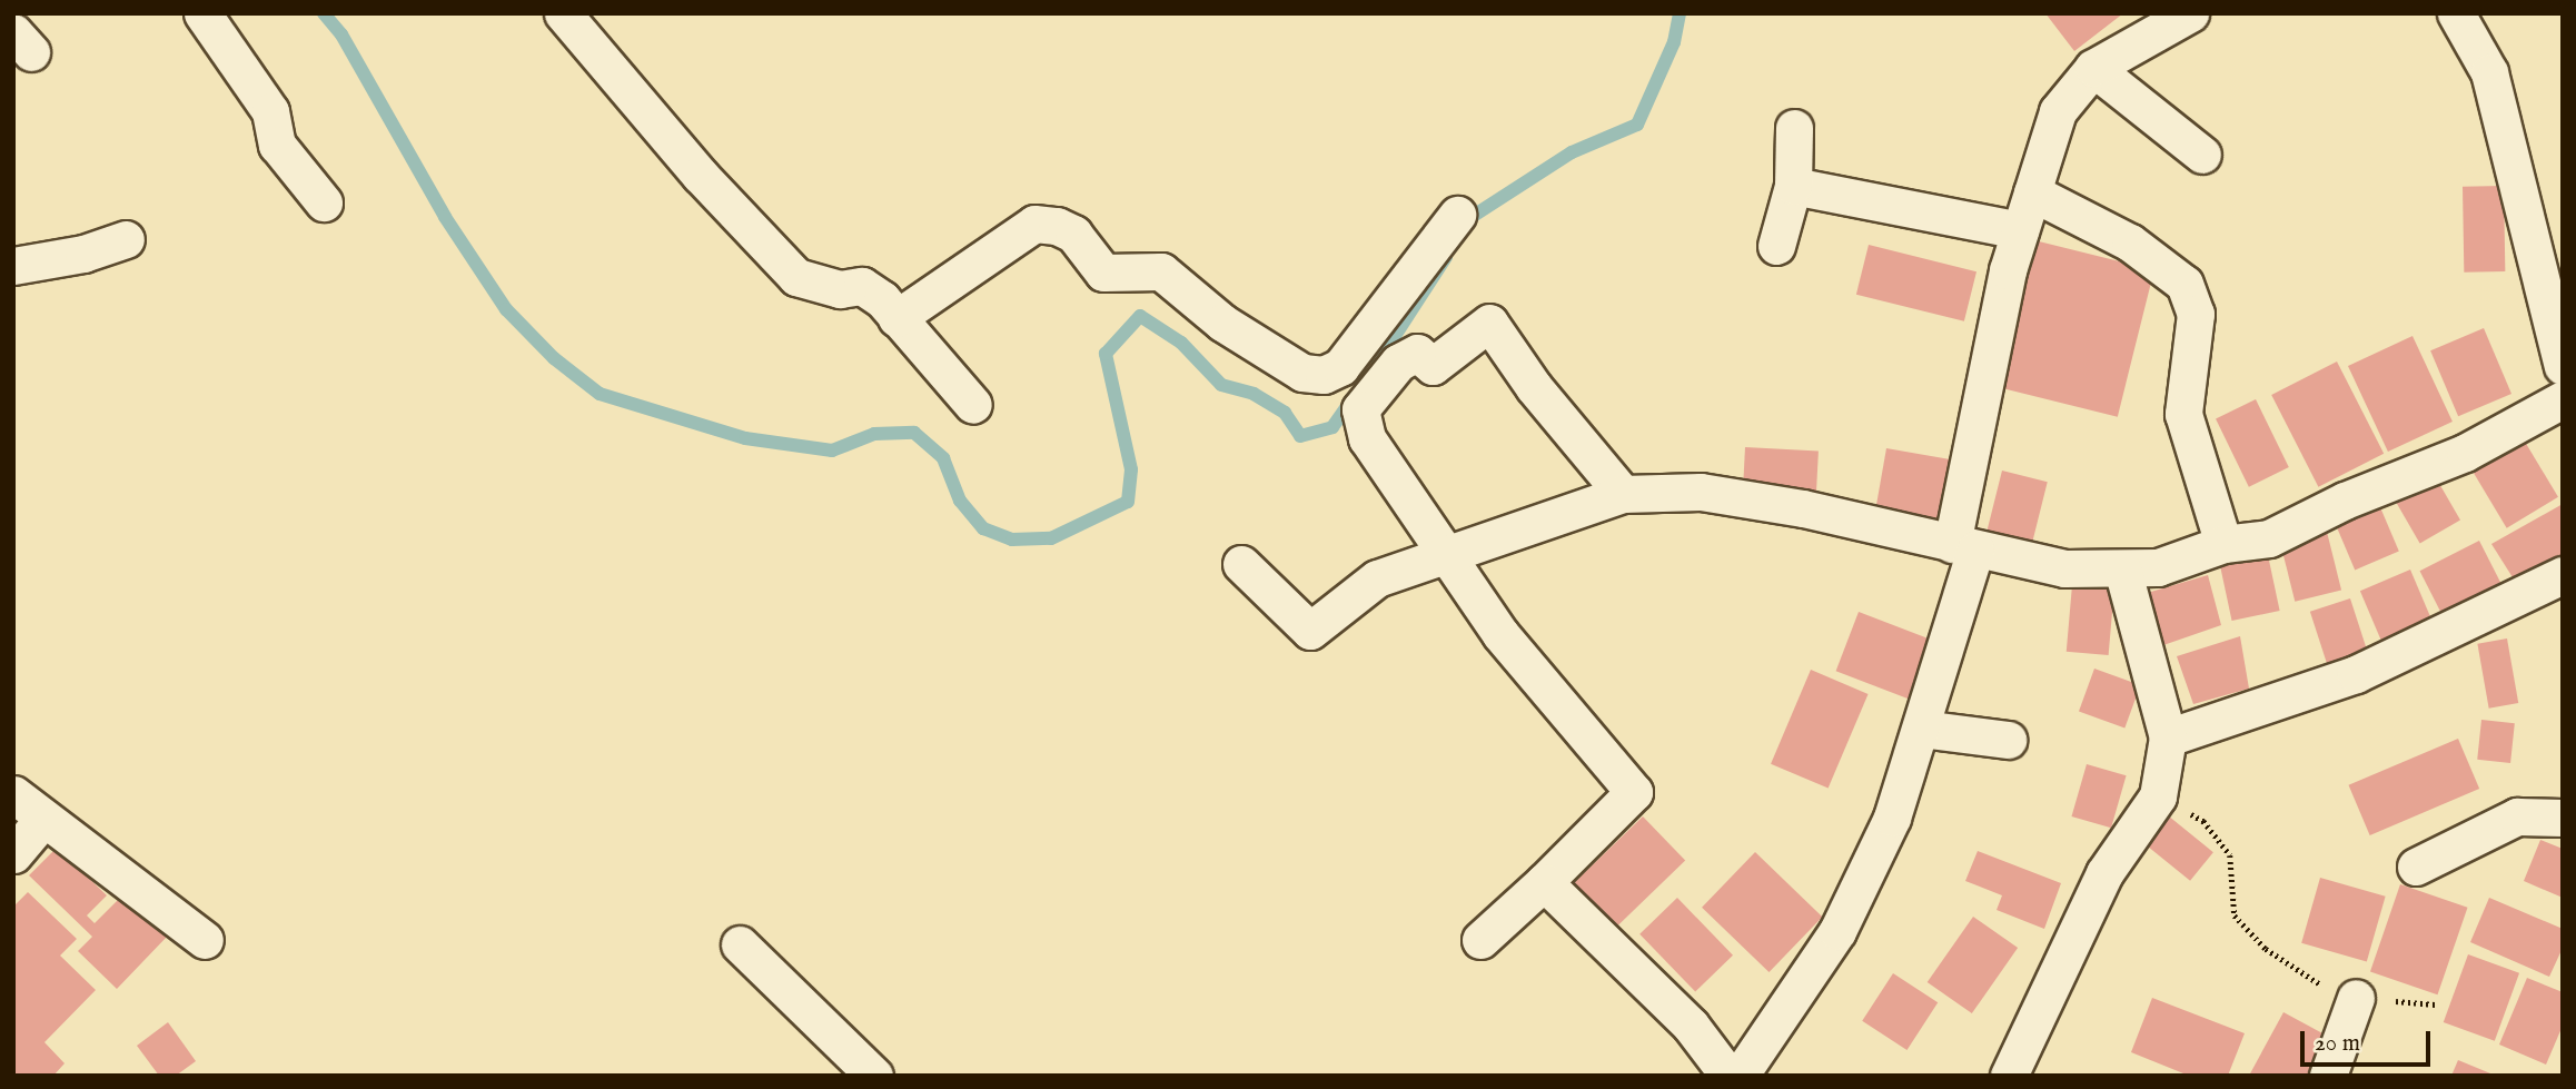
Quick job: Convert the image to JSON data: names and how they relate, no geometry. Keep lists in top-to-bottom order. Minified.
{"scale_bar":"20 m"}
